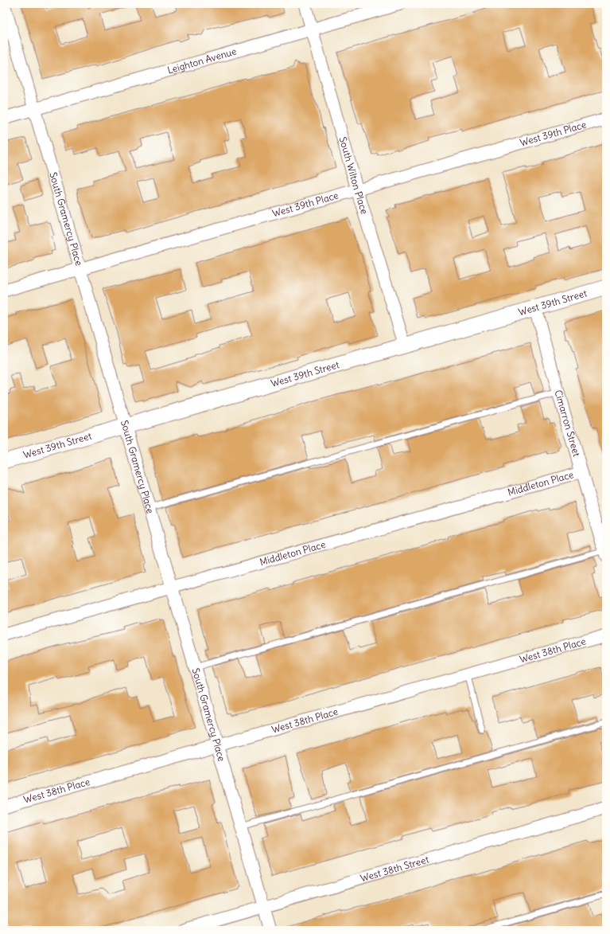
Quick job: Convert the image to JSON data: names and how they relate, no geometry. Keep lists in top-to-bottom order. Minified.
{"streets":{"street":["Leighton Avenue","West 39th Place","South Wilton Place","South Gramercy Place","West 39th Street","Cimarron Street","Middleton Place","West 38th Place","West 38th Street"]},"crossings":[["Leighton Avenue","South Wilton Place"],["Leighton Avenue","South Gramercy Place"],["West 39th Place","South Wilton Place"],["West 39th Place","South Gramercy Place"],["South Wilton Place","West 39th Street"],["South Gramercy Place","West 39th Street"],["South Gramercy Place","Middleton Place"],["South Gramercy Place","West 38th Place"],["South Gramercy Place","West 38th Street"],["West 39th Street","Cimarron Street"],["Cimarron Street","Middleton Place"]]}
